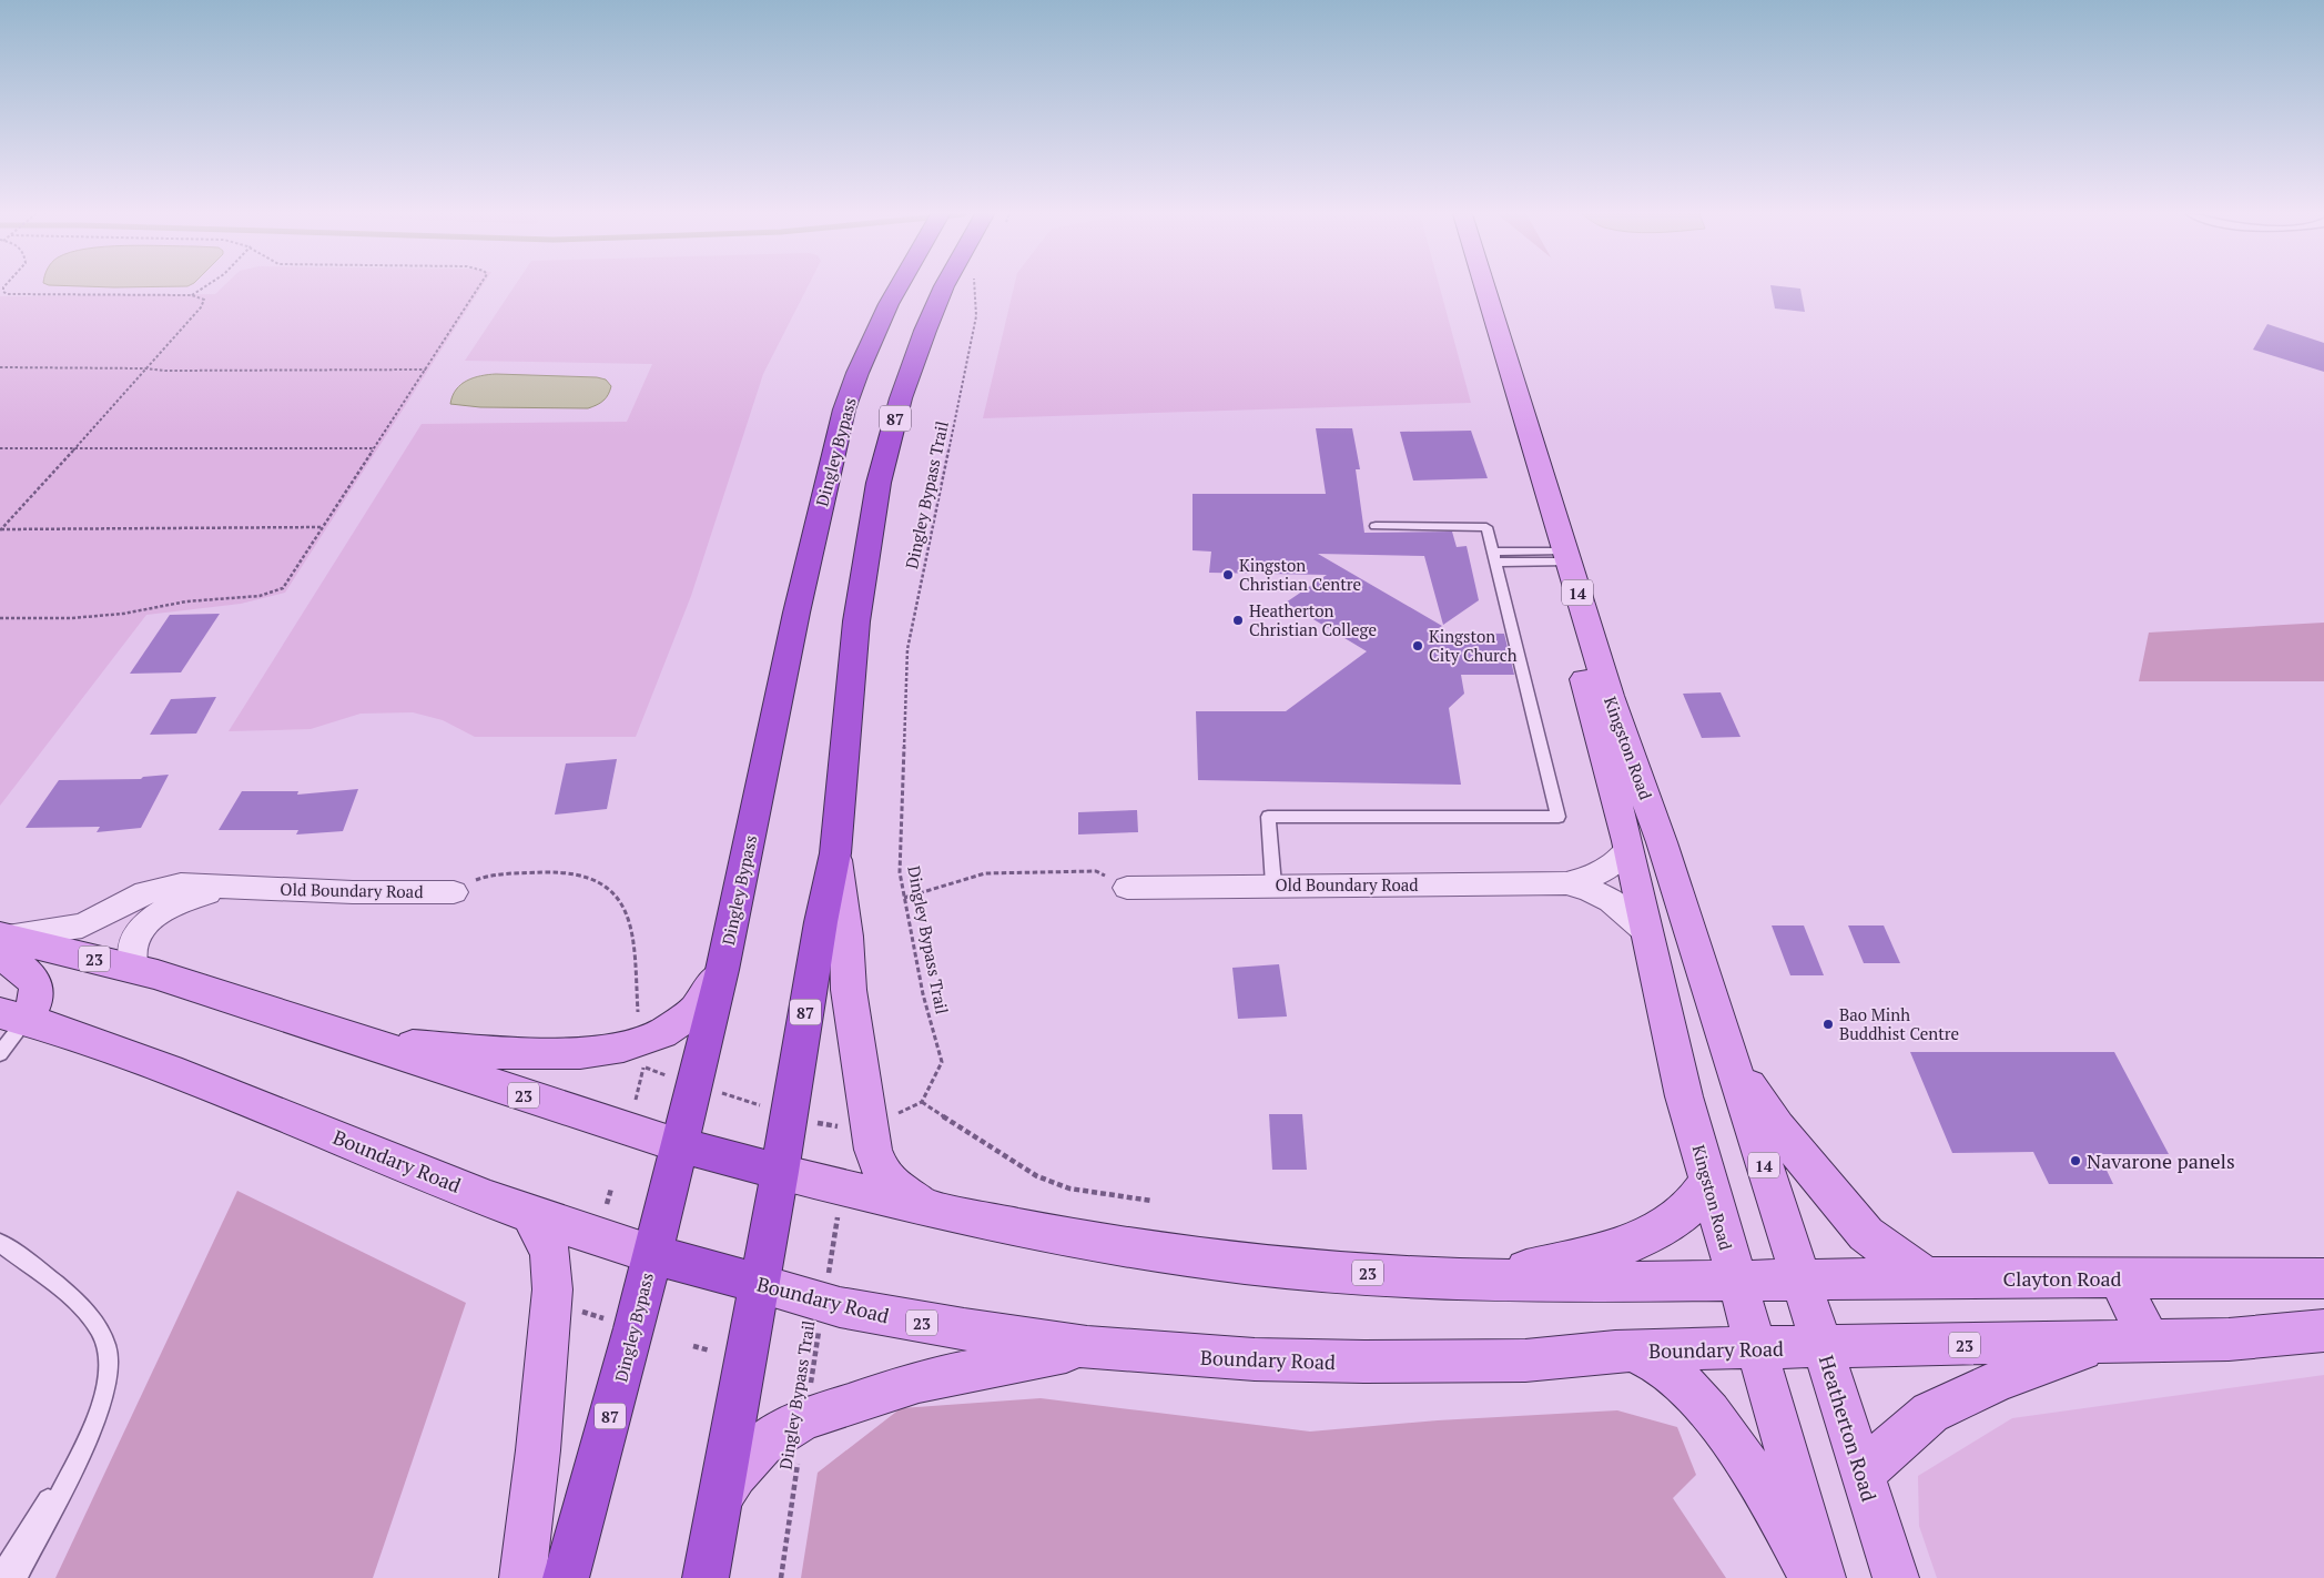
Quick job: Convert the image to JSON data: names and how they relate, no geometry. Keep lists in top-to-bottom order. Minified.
{"streets":{"highway":["87","Dingley Bypass","23","Boundary Road"],"main road":["14","Kingston Road","Clayton Road","Heatherton Road"],"street":["Old Boundary Road"],"path":["Dingley Bypass Trail"]},"crossings":[["87","23"],["87","Boundary Road"],["Dingley Bypass","23"],["Dingley Bypass","Boundary Road"],["Dingley Bypass Trail","23"],["Dingley Bypass Trail","Boundary Road"],["14","Kingston Road"],["14","23"],["14","Boundary Road"],["Kingston Road","Old Boundary Road"],["Kingston Road","23"],["Kingston Road","Clayton Road"],["Kingston Road","Heatherton Road"],["Old Boundary Road","23"],["23","Boundary Road"],["23","Clayton Road"],["23","Heatherton Road"],["Boundary Road","Heatherton Road"],["Clayton Road","Heatherton Road"]],"places":["Kingston Christian Centre","Heatherton Christian College","Kingston City Church","Bao Minh Buddhist Centre","Navarone panels"]}
